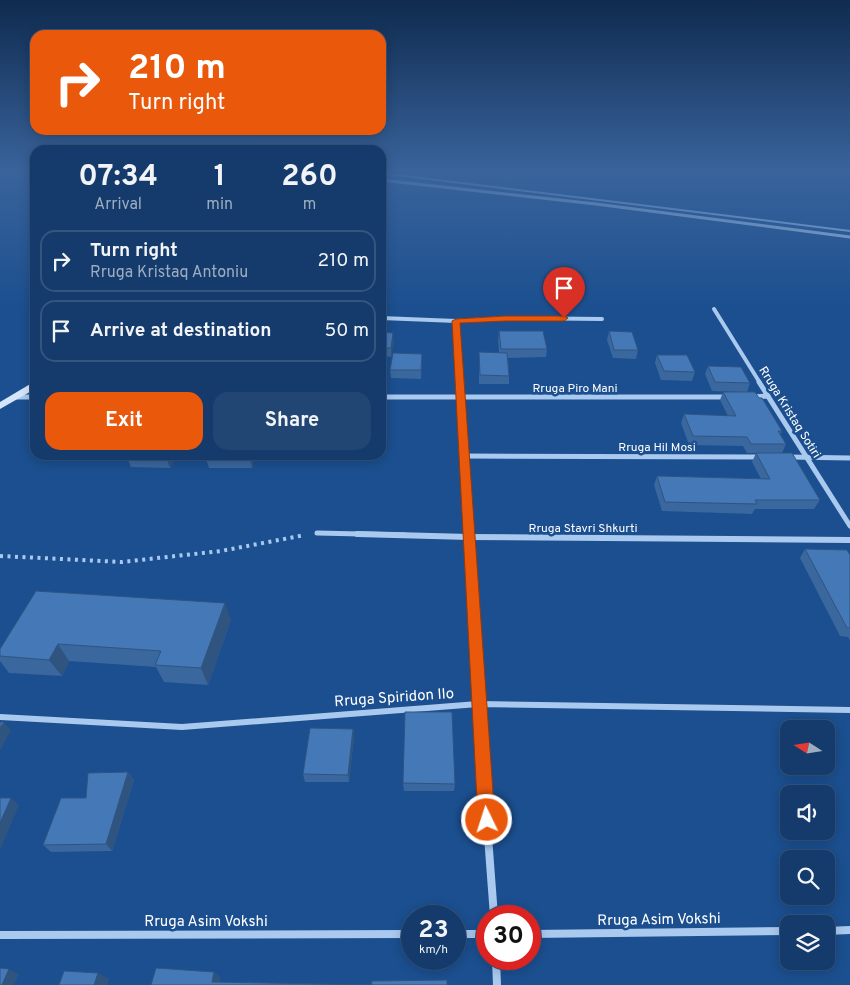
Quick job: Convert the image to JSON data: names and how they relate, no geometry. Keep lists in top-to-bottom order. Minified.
{"streets":{"street":["Rruga Piro Mani","Rruga Kristaq Sotiri","Rruga Hil Mosi","Rruga Stavri Shkurti","Rruga Spiridon Ilo","Rruga Asim Vokshi"]},"north":"left","page":{"turn":["210 m","Turn right"],"eta":["07:34","Arrival","1","min","260","m"],"list":[{"name":"Turn right","note":"Rruga Kristaq Antoniu","value":"210 m"},{"name":"Arrive at destination","value":"50 m"}],"buttons":["Exit","Share"],"speed":"23 km/h","limit":"30"}}
